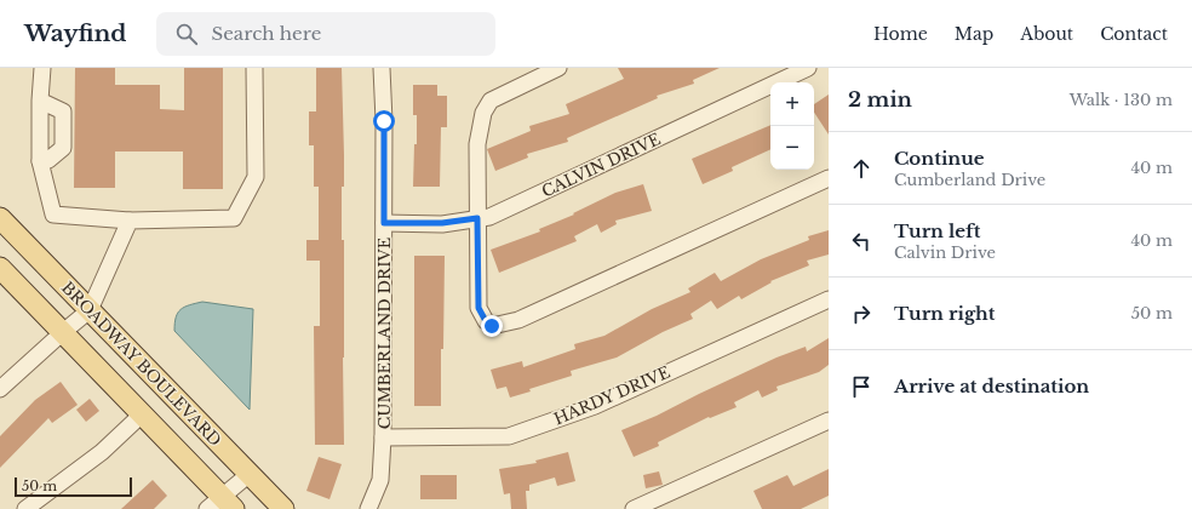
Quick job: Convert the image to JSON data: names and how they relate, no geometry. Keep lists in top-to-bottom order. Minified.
{"streets":{"main road":["BROADWAY BOULEVARD"],"street":["CALVIN DRIVE","CUMBERLAND DRIVE","HARDY DRIVE"]},"crossings":[["CALVIN DRIVE","CUMBERLAND DRIVE"],["CUMBERLAND DRIVE","HARDY DRIVE"]],"scale_bar":"50 m","page":{"header":"Wayfind","search":"Search here","nav":["Home","Map","About","Contact"],"heading":["2 min","Walk · 130 m"],"map_buttons":["+","−"],"list":[["Continue","Cumberland Drive","40 m"],["Turn left","Calvin Drive","40 m"],["Turn right","50 m"],"Arrive at destination"],"scale":"50 m"}}
